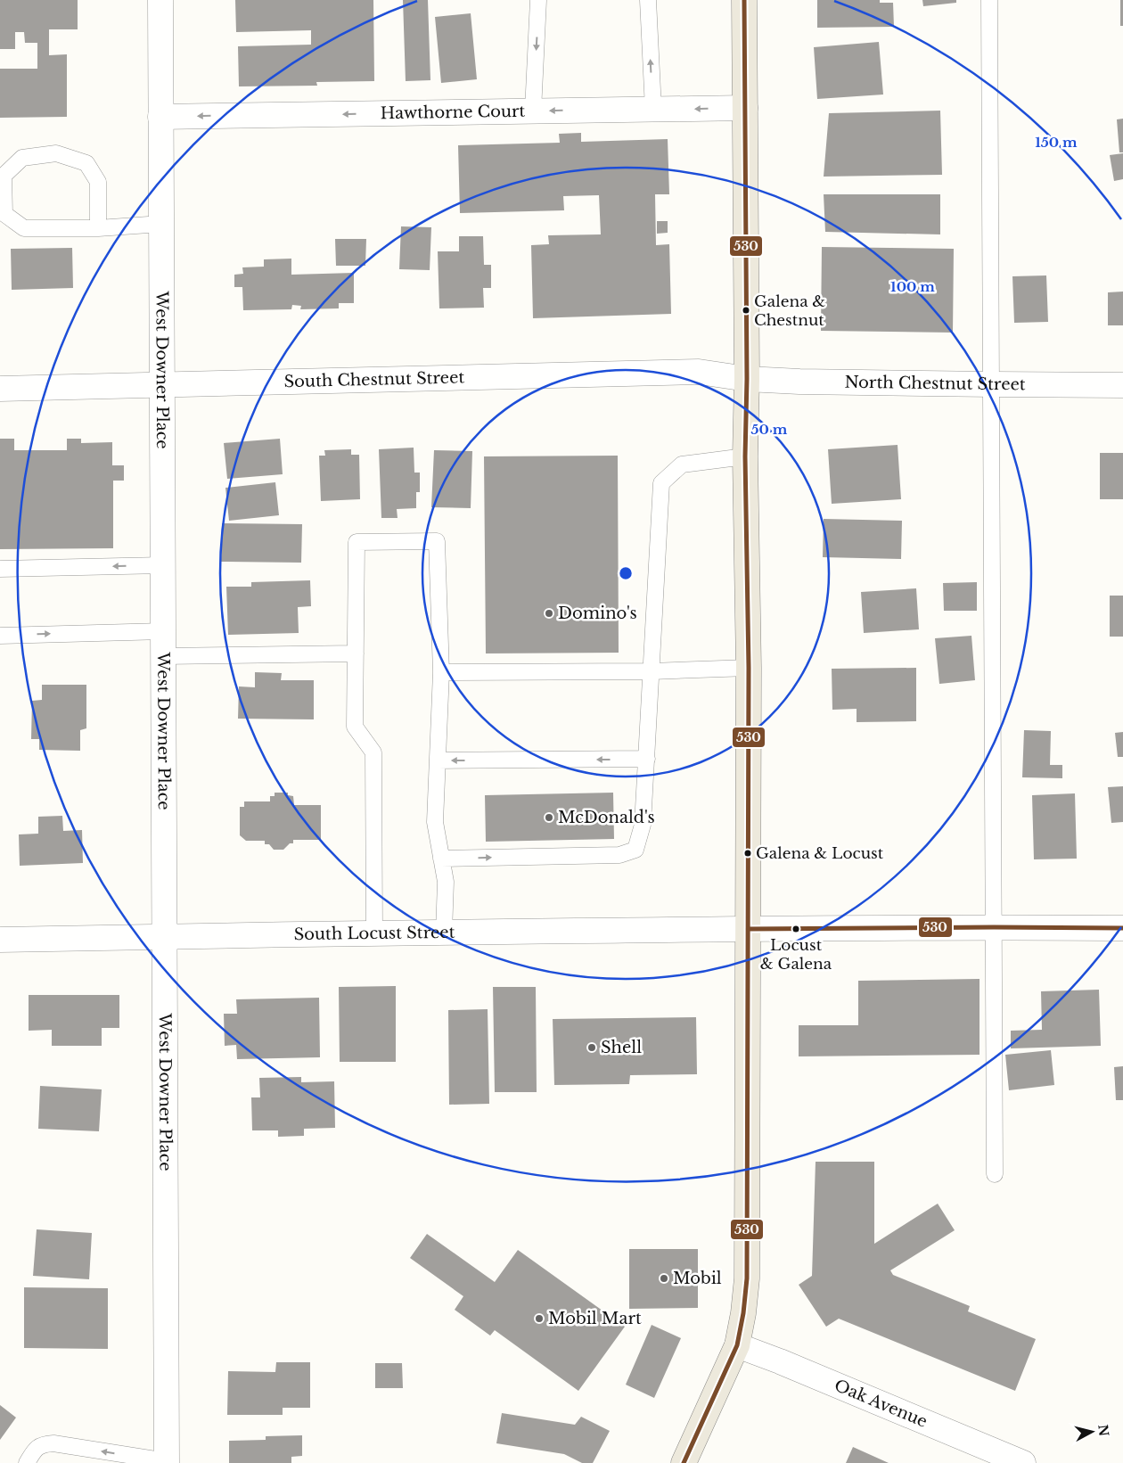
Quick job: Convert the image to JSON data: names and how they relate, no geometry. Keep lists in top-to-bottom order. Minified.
{"streets":{"street":["Hawthorne Court","West Downer Place","South Chestnut Street","North Chestnut Street","South Locust Street","Oak Avenue"]},"crossings":[["Hawthorne Court","West Downer Place"],["West Downer Place","South Chestnut Street"],["West Downer Place","South Locust Street"],["South Chestnut Street","North Chestnut Street"]],"one_way":["Hawthorne Court"],"places":["Galena & Chestnut","Domino's","McDonald's","Galena & Locust","Locust & Galena","Shell","Mobil","Mobil Mart"],"lines":["transit line 530"],"north":"right","rings":["150 m","100 m","50 m"]}
